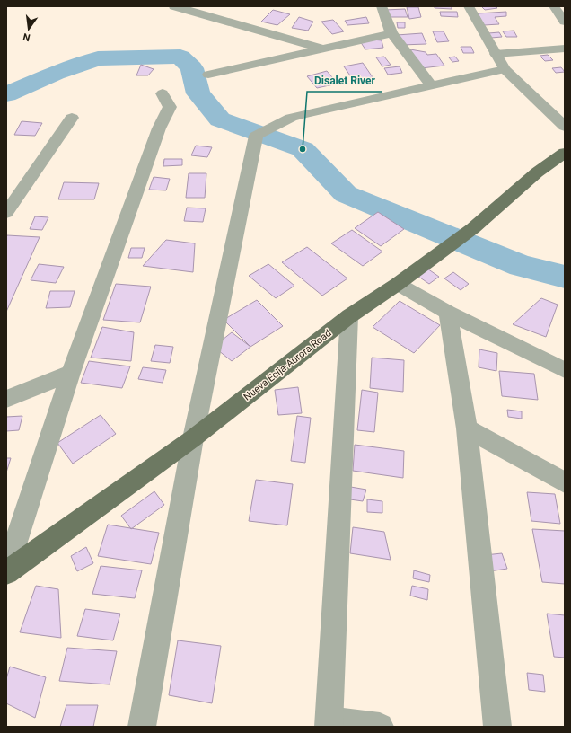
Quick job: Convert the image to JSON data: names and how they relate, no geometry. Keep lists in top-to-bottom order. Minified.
{"streets":{"main road":["Nueva Ecija-Aurora Road"]},"places":["Disalet River"],"north":"bottom"}
